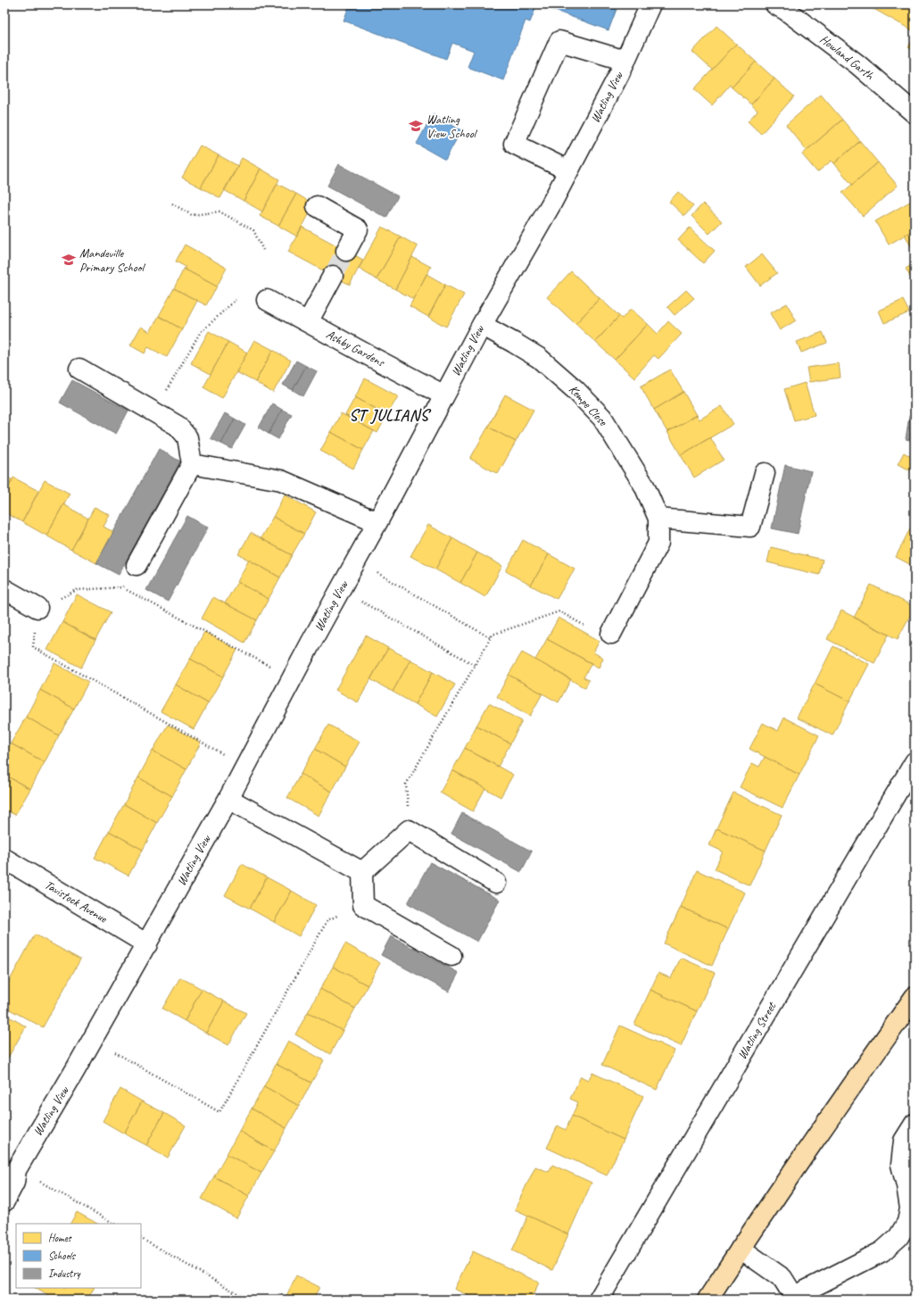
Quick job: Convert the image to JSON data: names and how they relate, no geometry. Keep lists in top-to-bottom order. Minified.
{"streets":{"street":["Howland Garth","Watling View","Ashby Gardens","Kempe Close","Tavistock Avenue","Watling Street"]},"crossings":[["Watling View","Ashby Gardens"],["Watling View","Kempe Close"],["Watling View","Tavistock Avenue"]],"districts":["ST JULIANS"],"places":{"school or university":["Watling View School","Mandeville Primary School"]},"legend":["Homes","Schools","Industry"]}
